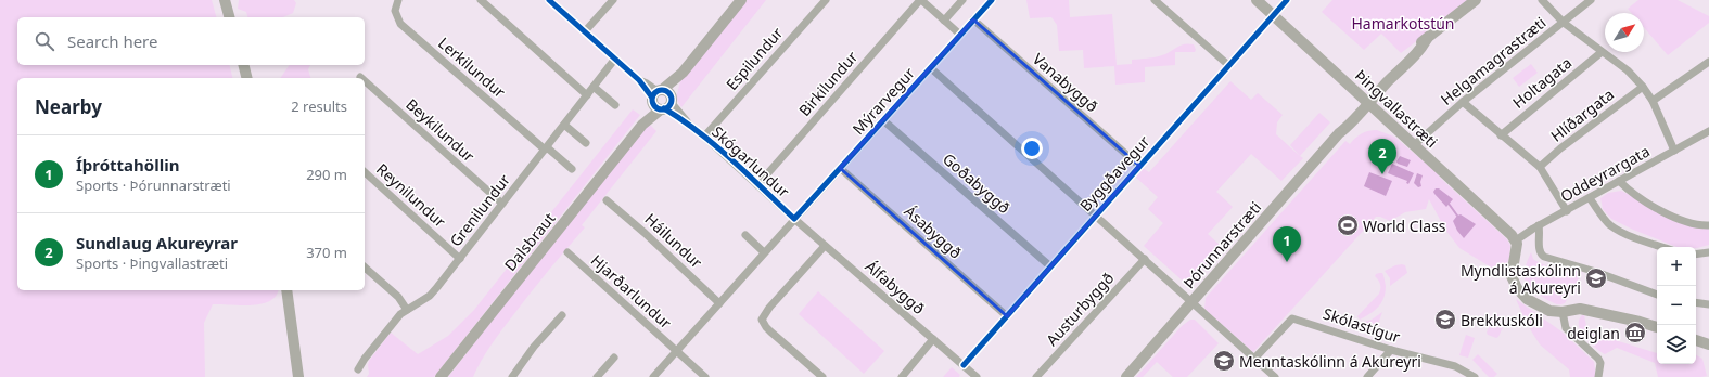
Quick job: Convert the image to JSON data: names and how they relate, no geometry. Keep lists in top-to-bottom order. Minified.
{"streets":{"street":["Espilundur","Helgamagrastræti","Lerkilundur","Vanabyggð","Holtagata","Birkilundur","Mýrarvegur","Þingvallastræti","Hlíðargata","Beykilundur","Skógarlundur","Byggðavegur","Oddeyrargata","Goðabyggð","Reynilundur","Grenilundur","Ásabyggð","Háilundur","Dalsbraut","Þórunnarstræti","Álfabyggð","Hjarðarlundur","Austurbyggð","Skólastígur"]},"crossings":[["Espilundur","Skógarlundur"],["Helgamagrastræti","Þingvallastræti"],["Lerkilundur","Grenilundur"],["Vanabyggð","Mýrarvegur"],["Vanabyggð","Byggðavegur"],["Birkilundur","Skógarlundur"],["Mýrarvegur","Skógarlundur"],["Mýrarvegur","Goðabyggð"],["Mýrarvegur","Ásabyggð"],["Mýrarvegur","Háilundur"],["Mýrarvegur","Álfabyggð"],["Mýrarvegur","Hjarðarlundur"],["Þingvallastræti","Byggðavegur"],["Þingvallastræti","Oddeyrargata"],["Þingvallastræti","Þórunnarstræti"],["Beykilundur","Grenilundur"],["Skógarlundur","Grenilundur"],["Skógarlundur","Dalsbraut"],["Skógarlundur","Álfabyggð"],["Byggðavegur","Goðabyggð"],["Byggðavegur","Ásabyggð"],["Byggðavegur","Álfabyggð"],["Reynilundur","Grenilundur"]],"parks":["Hamarkotstún"],"places":{"sports":["World Class"],"school or university":["Myndlistaskólinn á Akureyri","Brekkuskóli","Menntaskólinn á Akureyri"],"museum":["deiglan"]},"north":"top right","page":{"search":"Search here","heading":["Nearby","2 results"],"list":[{"mark":"1","name":"Íþróttahöllin","note":"Sports · Þórunnarstræti","value":"290 m"},{"mark":"2","name":"Sundlaug Akureyrar","note":"Sports · Þingvallastræti","value":"370 m"}],"pins":["2","1"],"map_buttons":["+","−"]}}
